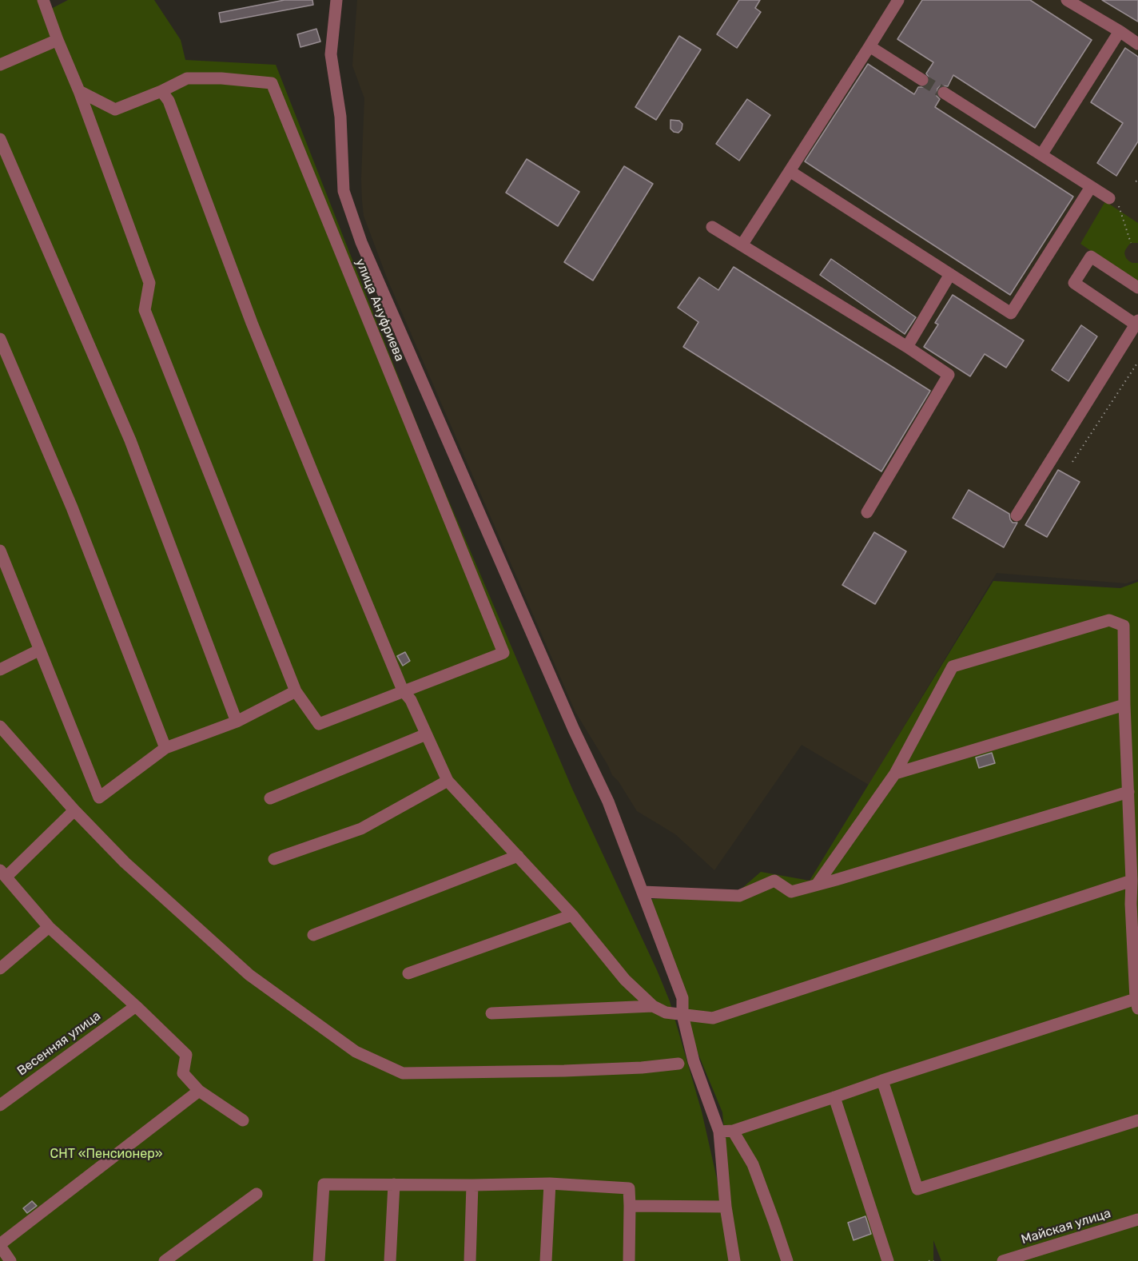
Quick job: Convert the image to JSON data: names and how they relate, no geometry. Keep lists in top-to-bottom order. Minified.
{"streets":{"street":["улица Ануфриева","Весенняя улица","Майская улица"]},"parks":["СНТ «Пенсионер»"]}
